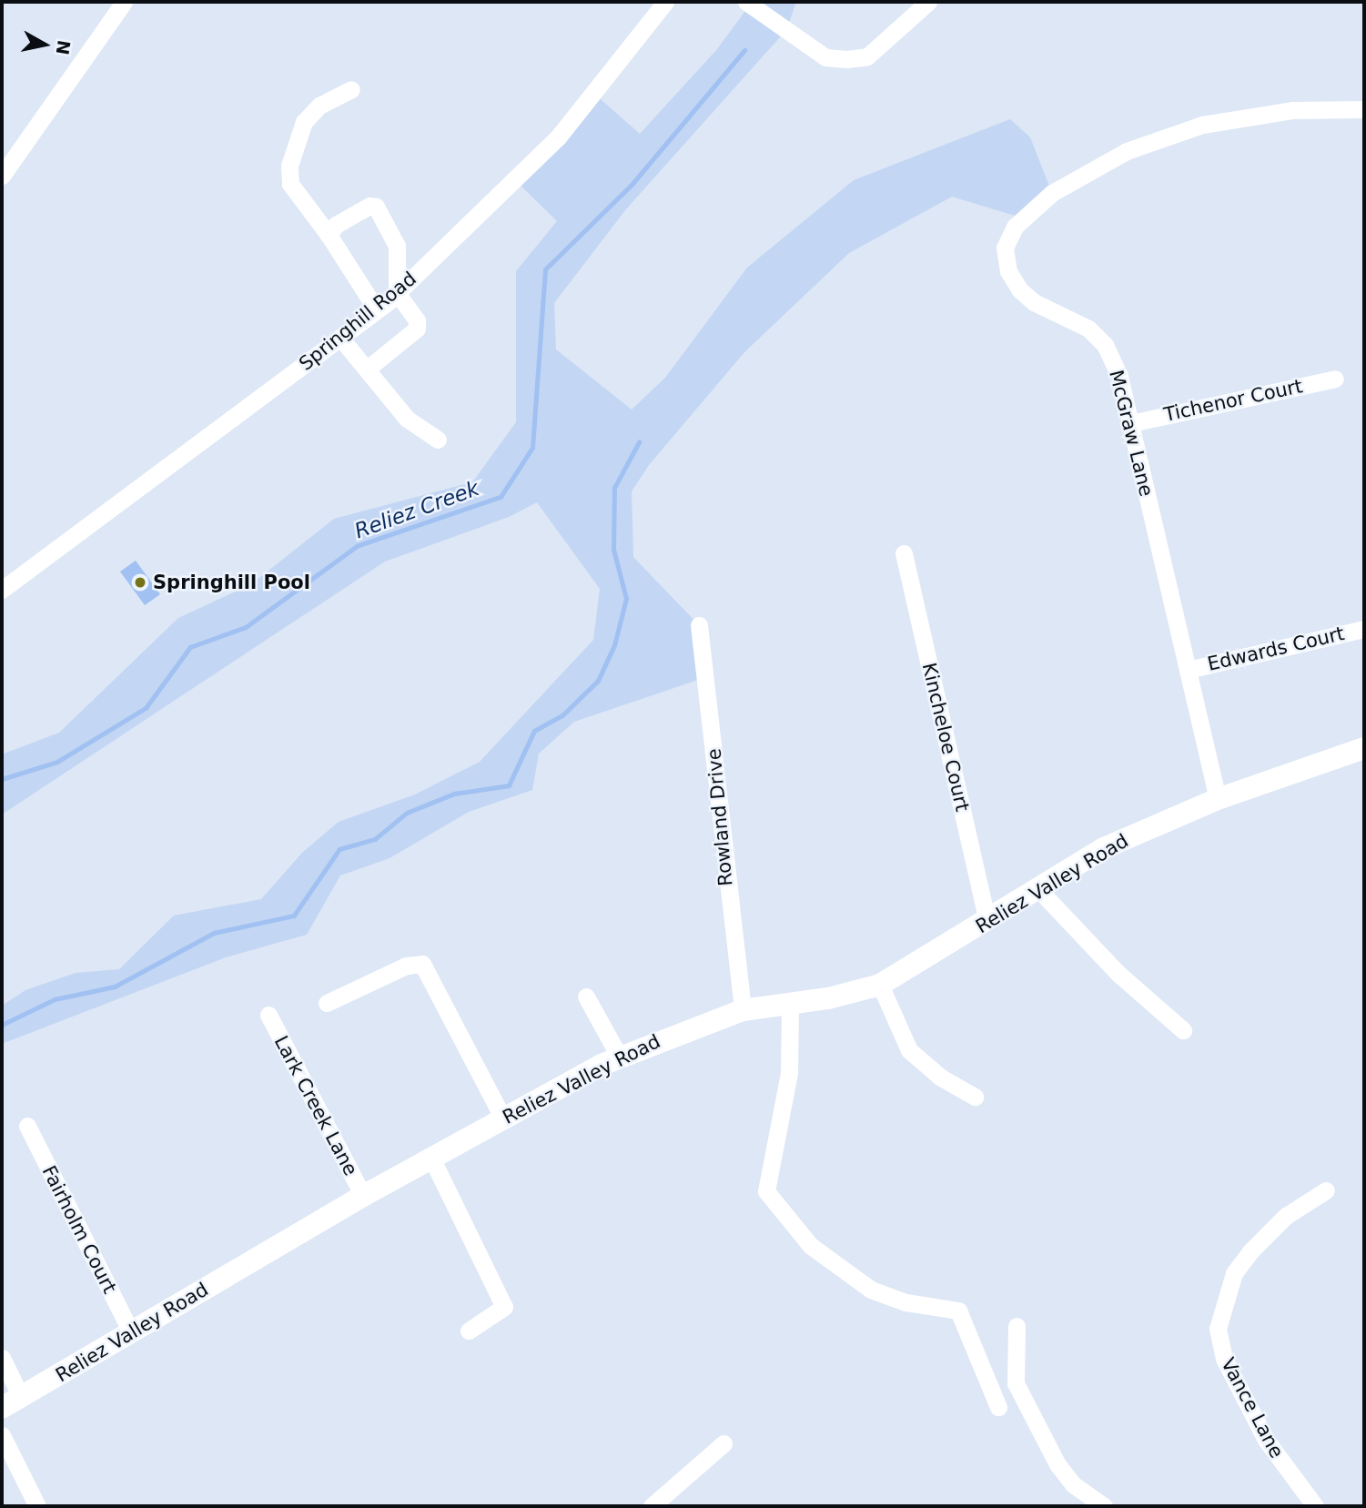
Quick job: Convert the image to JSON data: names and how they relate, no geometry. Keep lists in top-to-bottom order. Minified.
{"streets":{"main road":["Reliez Valley Road"],"street":["Springhill Road","Tichenor Court","McGraw Lane","Edwards Court","Kincheloe Court","Rowland Drive","Lark Creek Lane","Fairholm Court","Vance Lane"]},"crossings":[["Tichenor Court","McGraw Lane"],["McGraw Lane","Edwards Court"],["McGraw Lane","Reliez Valley Road"],["Kincheloe Court","Reliez Valley Road"],["Rowland Drive","Reliez Valley Road"],["Reliez Valley Road","Lark Creek Lane"],["Reliez Valley Road","Fairholm Court"]],"water":["Reliez Creek"],"places":["Springhill Pool"],"north":"right"}
